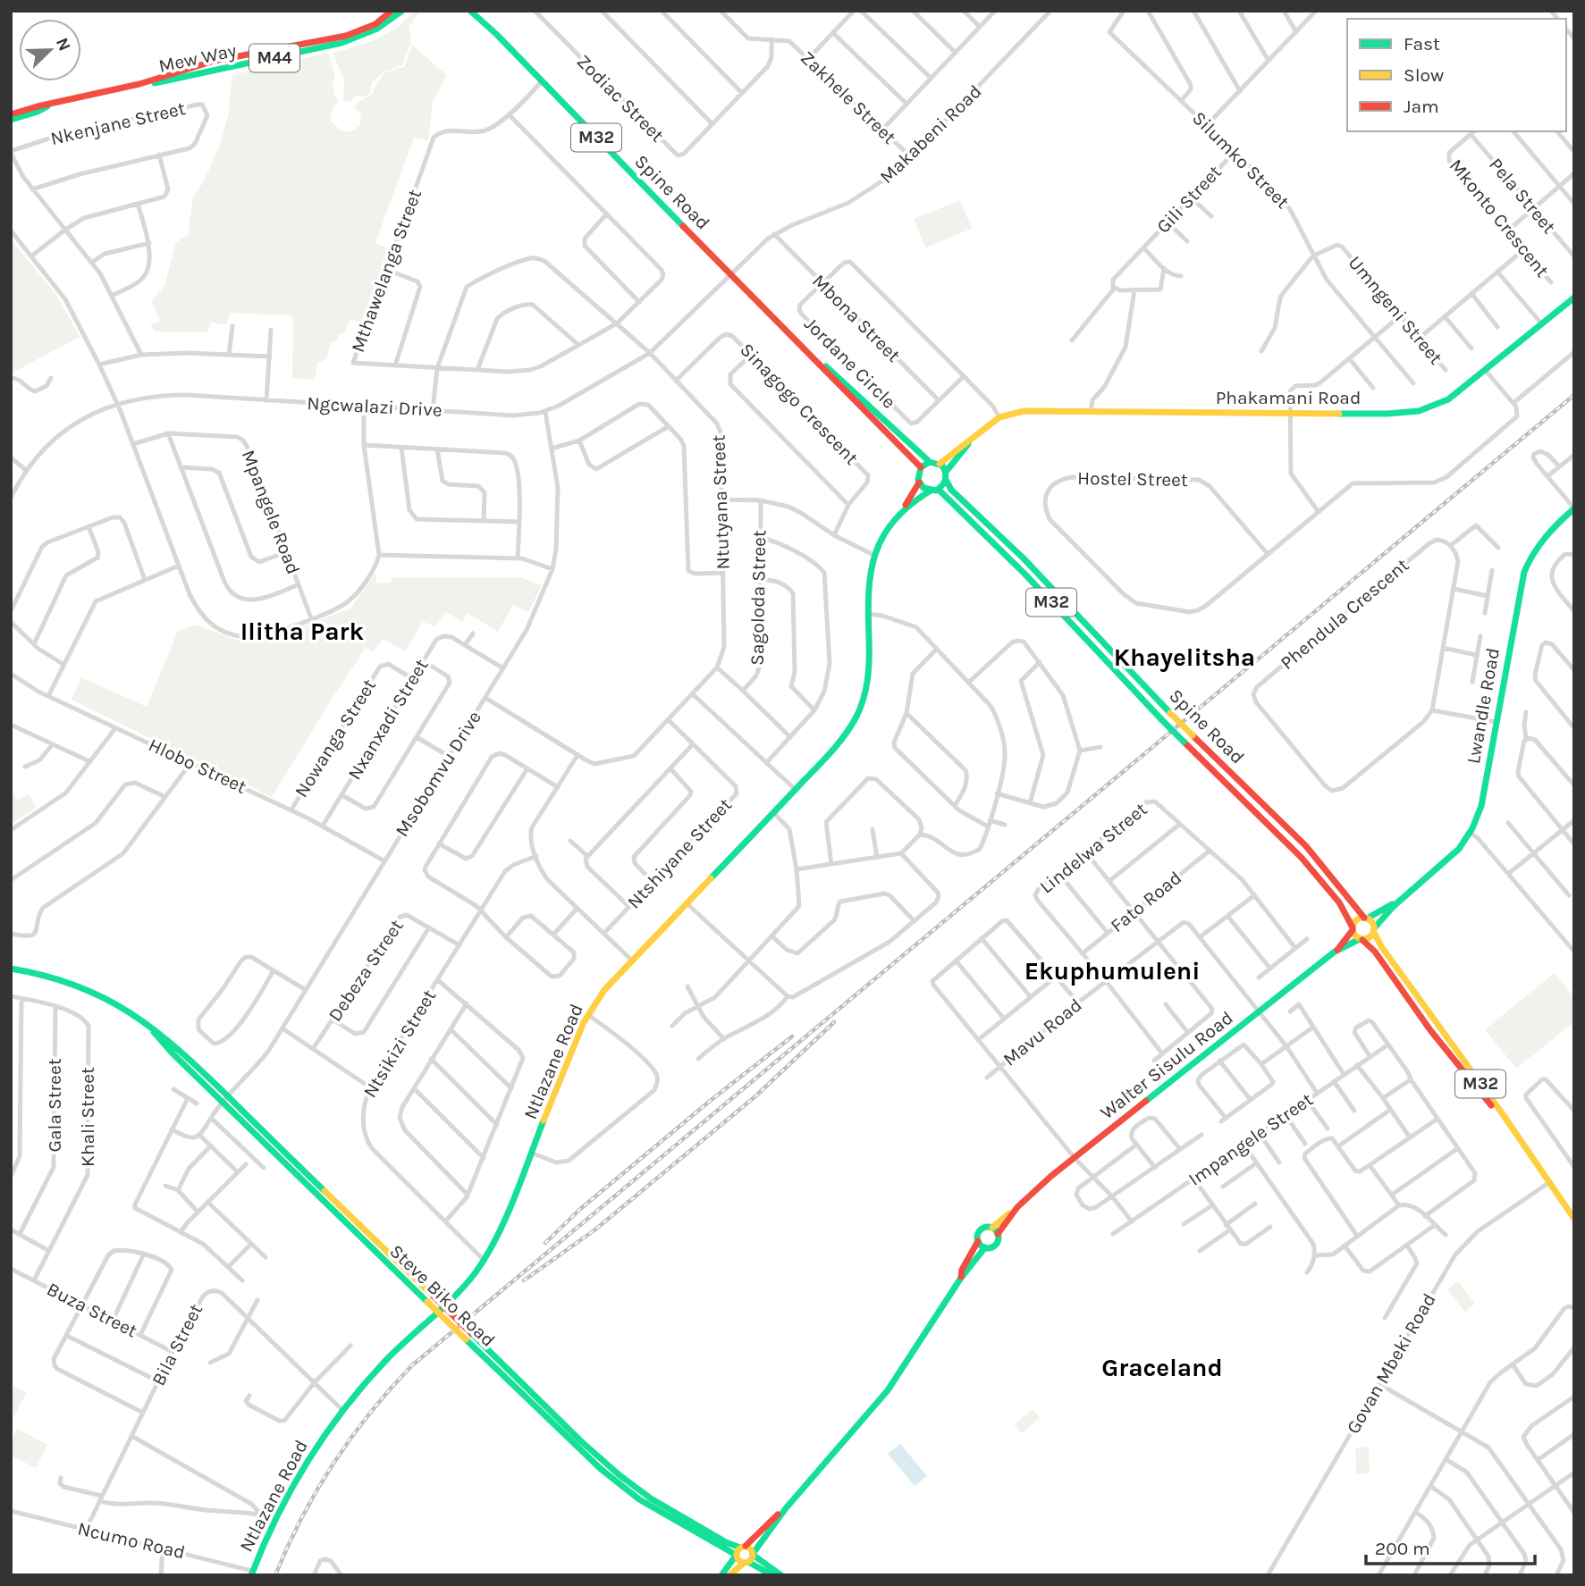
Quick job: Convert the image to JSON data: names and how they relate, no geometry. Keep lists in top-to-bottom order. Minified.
{"streets":{"street":["Mew Way","M44","Zakhele Street","Zodiac Street","Nkenjane Street","Makabeni Road","M32","Silumko Street","Spine Road","Pela Street","Gili Street","Mkonto Crescent","Mthawelanga Street","Umngeni Street","Mbona Street","Jordane Circle","Phakamani Road","Sinagogo Crescent","Ngcwalazi Drive","Hostel Street","Ntutyana Street","Mpangele Road","Sagoloda Street","Phendula Crescent","Lwandle Road","Nxanxadi Street","Nowanga Street","Hlobo Street","Msobomvu Drive","Lindelwa Street","Ntshiyane Street","Fato Road","Debeza Street","Mavu Road","Ntsikizi Street","Ntlazane Road","Walter Sisulu Road","Gala Street","Khali Street","Impangele Street","Steve Biko Road","Buza Street","Bila Street","Govan Mbeki Road","Ncumo Road"]},"crossings":[["Zakhele Street","Zodiac Street"],["Zakhele Street","Makabeni Road"],["Makabeni Road","Spine Road"],["Makabeni Road","Mbona Street"],["Makabeni Road","Ngcwalazi Drive"],["Silumko Street","Gili Street"],["Silumko Street","Umngeni Street"],["Spine Road","Phakamani Road"],["Spine Road","Ngcwalazi Drive"],["Spine Road","Lwandle Road"],["Spine Road","Ntlazane Road"],["Spine Road","Walter Sisulu Road"],["Spine Road","Govan Mbeki Road"],["Pela Street","Mkonto Crescent"],["Mthawelanga Street","Ntutyana Street"],["Mbona Street","Jordane Circle"],["Jordane Circle","Phakamani Road"],["Phakamani Road","Ntlazane Road"],["Sinagogo Crescent","Ntutyana Street"],["Ngcwalazi Drive","Ntutyana Street"],["Ngcwalazi Drive","Msobomvu Drive"],["Lwandle Road","Walter Sisulu Road"],["Nxanxadi Street","Nowanga Street"],["Nxanxadi Street","Hlobo Street"],["Nxanxadi Street","Msobomvu Drive"],["Nowanga Street","Hlobo Street"],["Hlobo Street","Msobomvu Drive"],["Msobomvu Drive","Steve Biko Road"],["Lindelwa Street","Fato Road"],["Debeza Street","Ntsikizi Street"],["Mavu Road","Walter Sisulu Road"],["Mavu Road","Impangele Street"],["Ntsikizi Street","Ntlazane Road"],["Ntlazane Road","Bila Street"],["Ntlazane Road","Ncumo Road"],["Gala Street","Khali Street"],["Khali Street","Buza Street"],["Buza Street","Bila Street"],["Bila Street","Ncumo Road"]],"districts":["Ilitha Park","Khayelitsha","Ekuphumuleni","Graceland"],"legend":["Fast","Slow","Jam"],"scale_bar":"200 m","north":"top right"}
